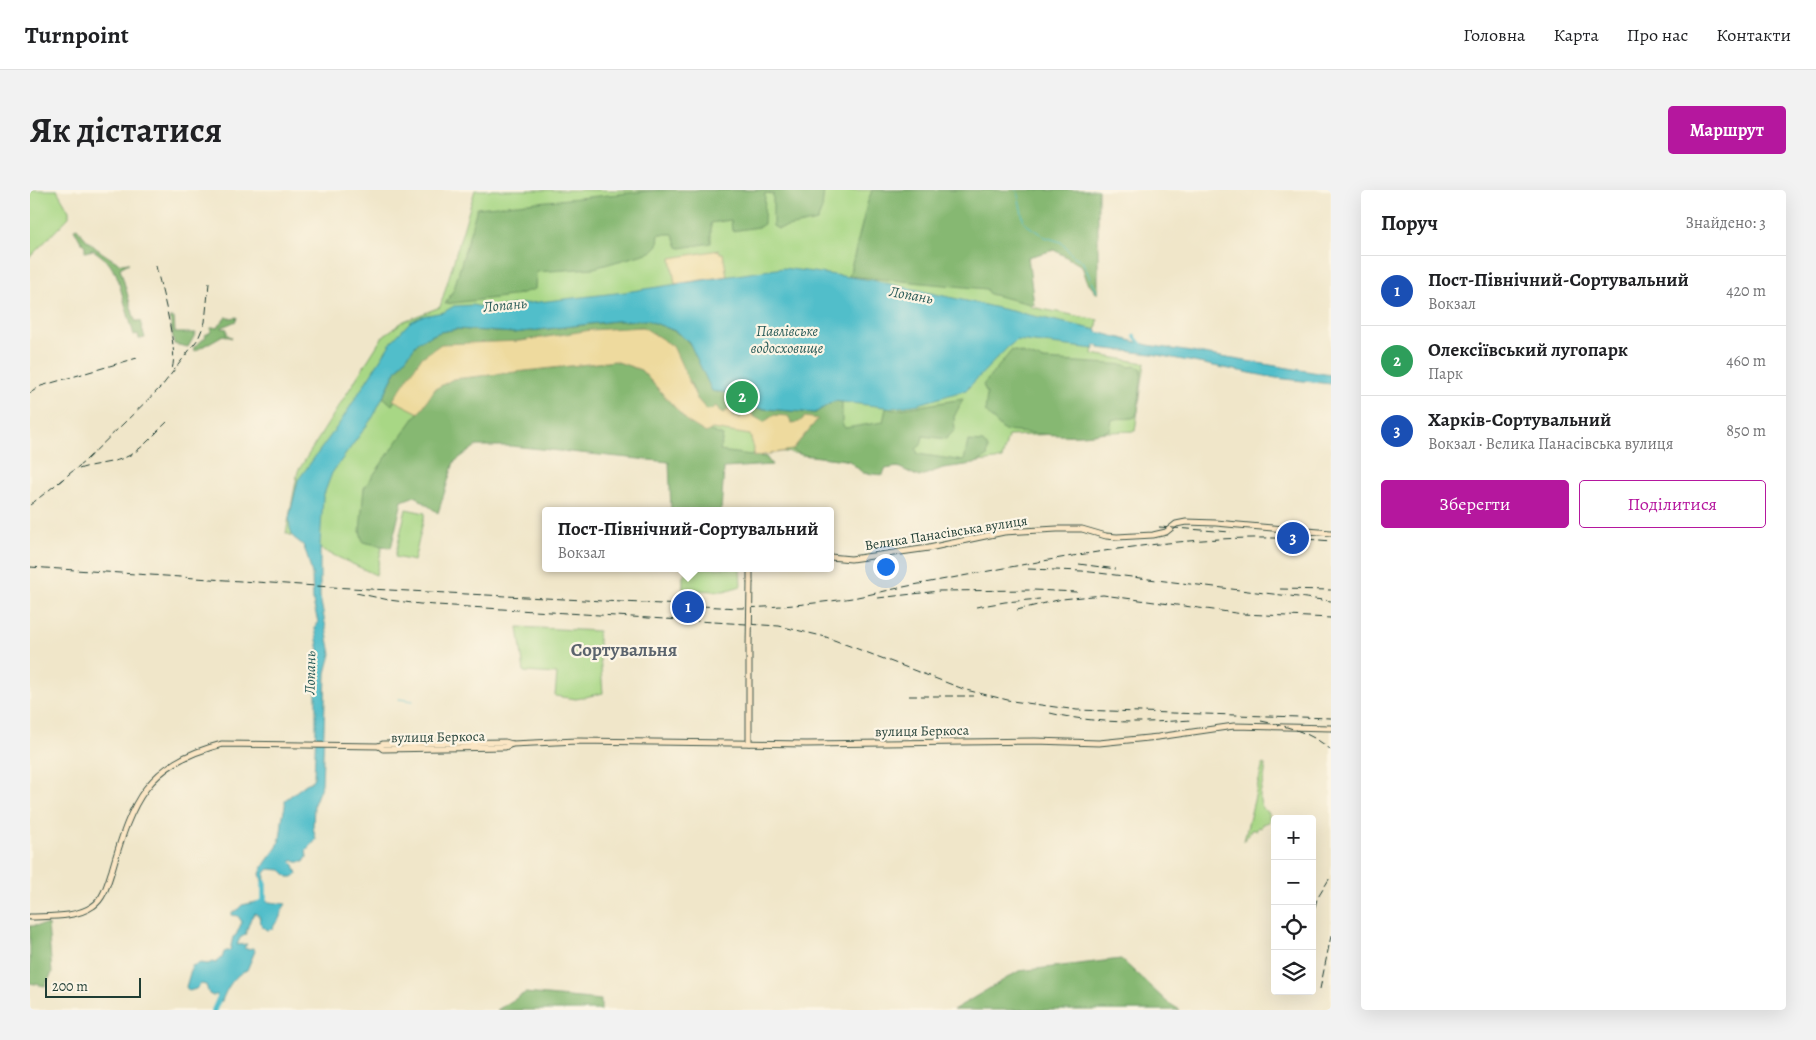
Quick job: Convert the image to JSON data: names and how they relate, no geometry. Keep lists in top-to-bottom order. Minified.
{"streets":{"street":["Велика Панасівська вулиця","вулиця Беркоса"]},"districts":["Сортувальня"],"water":["Лопань","Павлівське водосховище"],"scale_bar":"200 m","page":{"header":"Turnpoint","nav":["Головна","Карта","Про нас","Контакти"],"title":"Як дістатися","buttons":["Маршрут",["Зберегти","Поділитися"]],"heading":["Поруч","Знайдено: 3"],"list":[{"mark":"1","name":"Пост-Північний-Сортувальний","note":"Вокзал","value":"420 m"},{"mark":"2","name":"Олексіївський лугопарк","note":"Парк","value":"460 m"},{"mark":"3","name":"Харків-Сортувальний","note":"Вокзал · Велика Панасівська вулиця","value":"850 m"}],"pins":["2","3","1"],"popup":["Пост-Північний-Сортувальний","Вокзал"],"map_buttons":["+","−"],"scale":"200 m"}}
